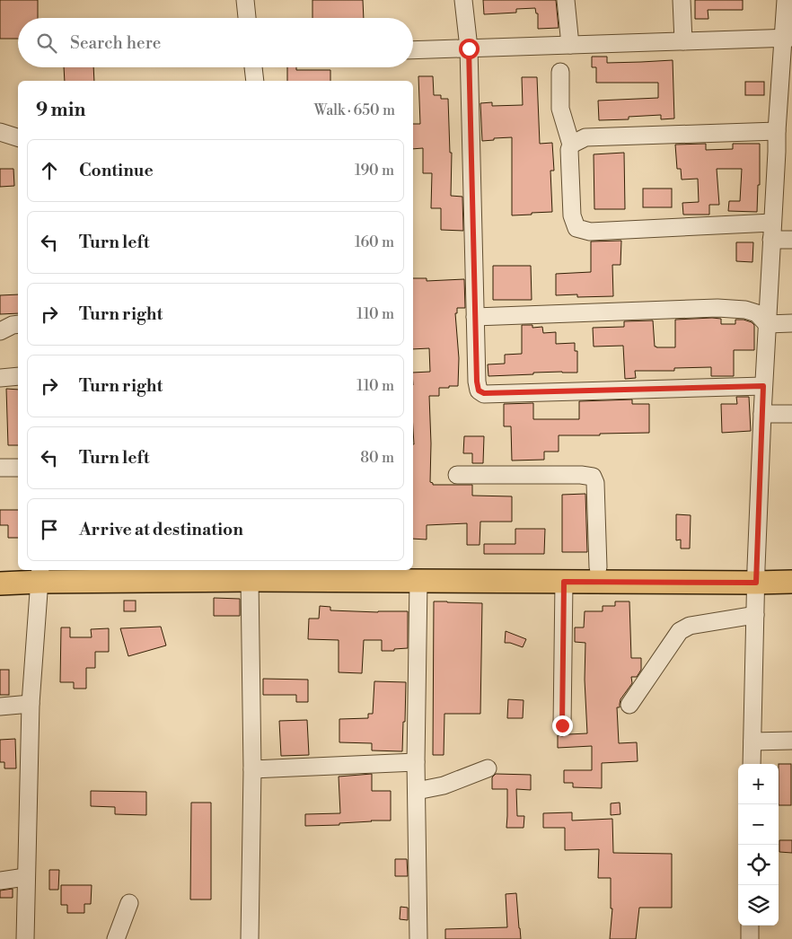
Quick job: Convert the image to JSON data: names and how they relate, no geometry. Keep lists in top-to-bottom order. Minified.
{"page":{"search":"Search here","heading":["9 min","Walk · 650 m"],"list":[["Continue","190 m"],["Turn left","160 m"],["Turn right","110 m"],["Turn right","110 m"],["Turn left","80 m"],"Arrive at destination"],"map_buttons":["+","−"]}}
